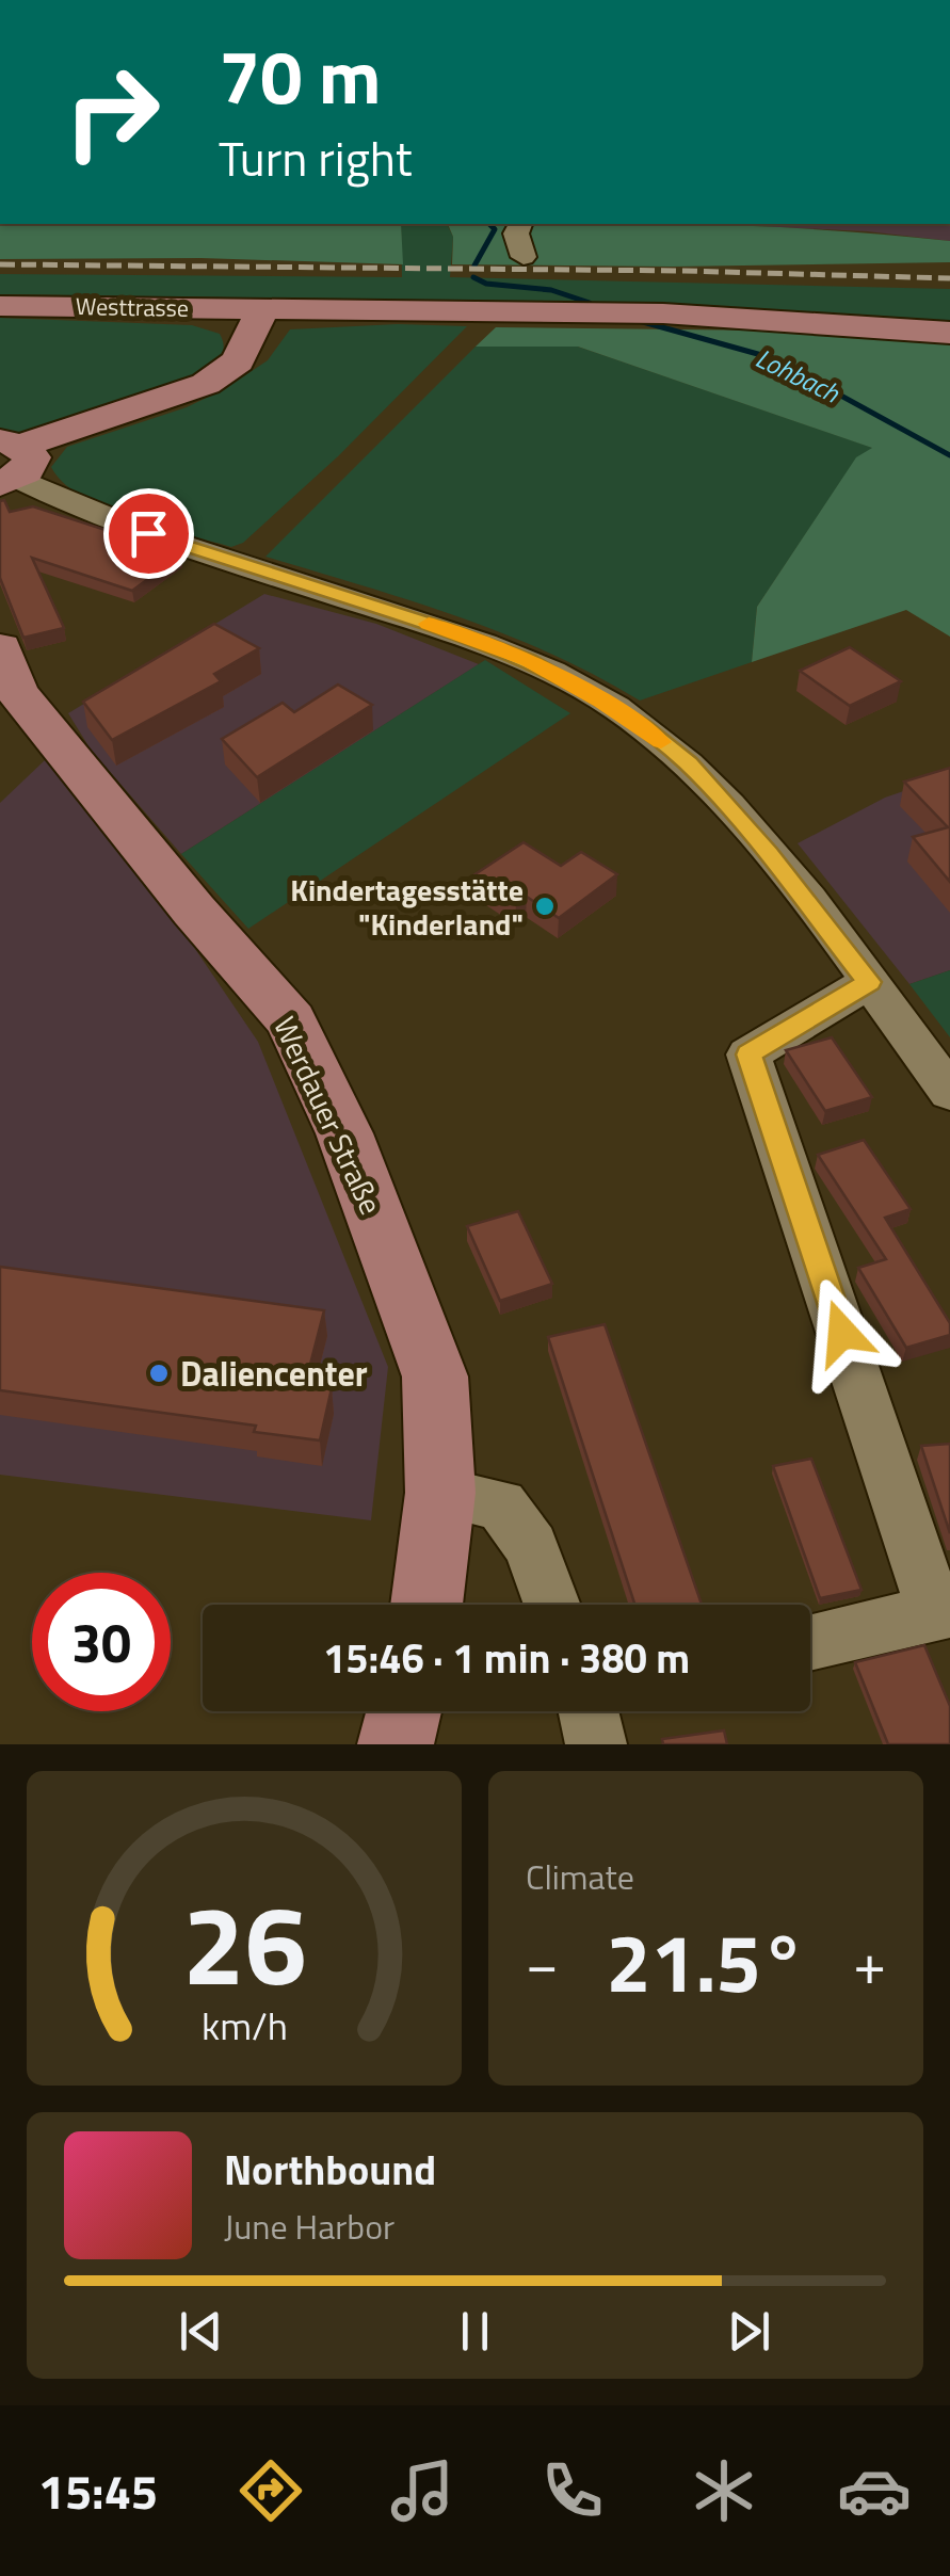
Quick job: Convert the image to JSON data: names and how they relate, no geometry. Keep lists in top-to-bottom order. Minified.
{"streets":{"main road":["Westtrasse","Werdauer Straße"]},"water":["Lohbach"],"places":["Kindertagesstätte \"Kinderland\"","Daliencenter"],"page":{"turn":["70 m","Turn right"],"limit":"30","trip":"15:46 · 1 min · 380 m","tile":"Climate","heat":["−","21.5°","+"],"song":["Northbound","June Harbor"],"tabs":"15:45","gauge":["26","km/h"]}}
